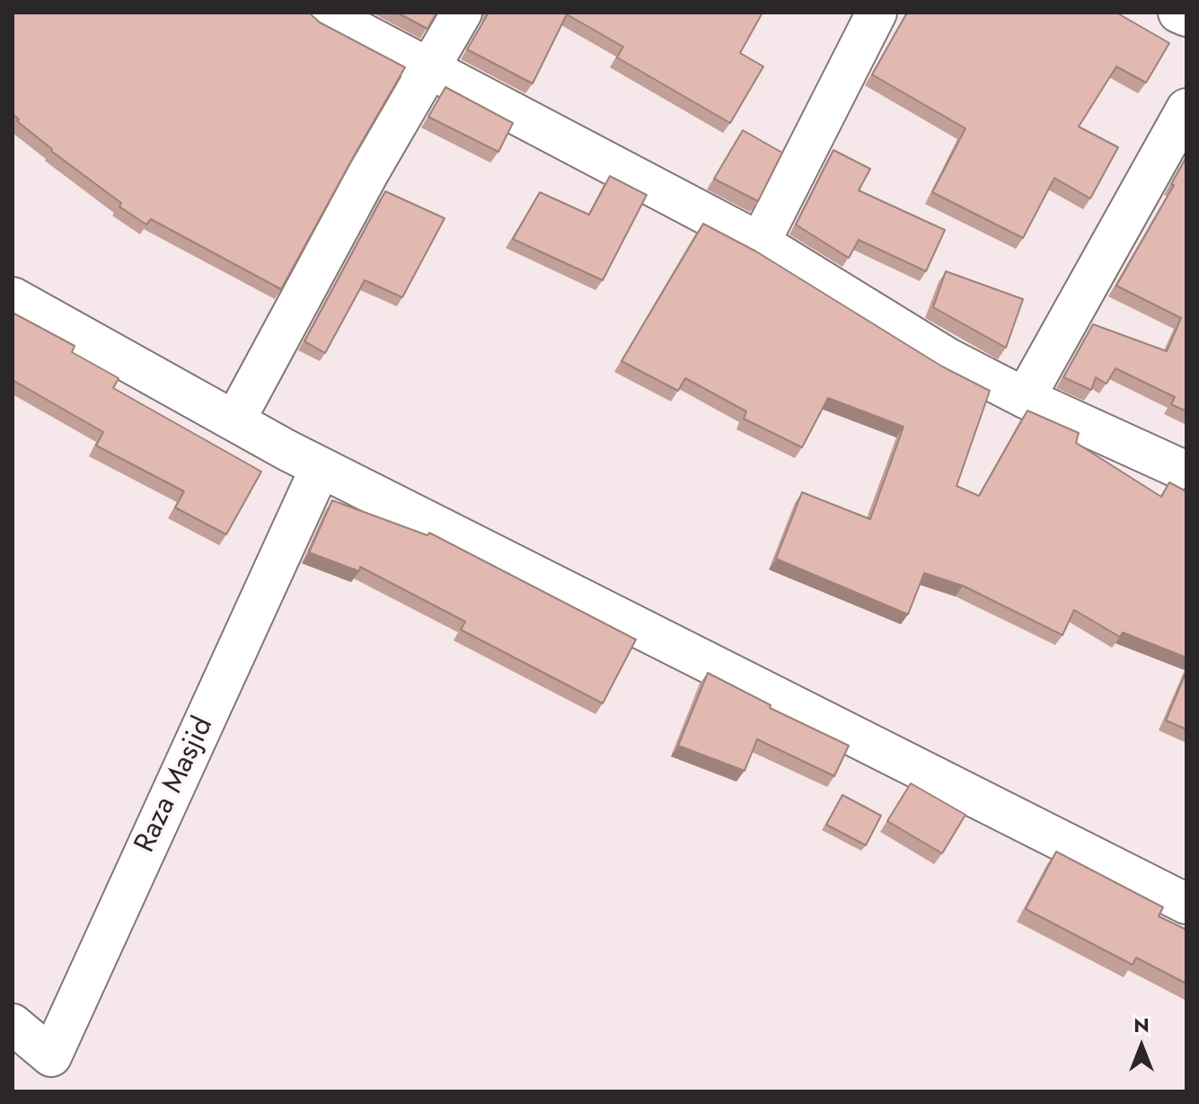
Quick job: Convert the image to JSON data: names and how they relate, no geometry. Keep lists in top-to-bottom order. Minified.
{"streets":{"street":["Raza Masjid"]},"north":"top"}
